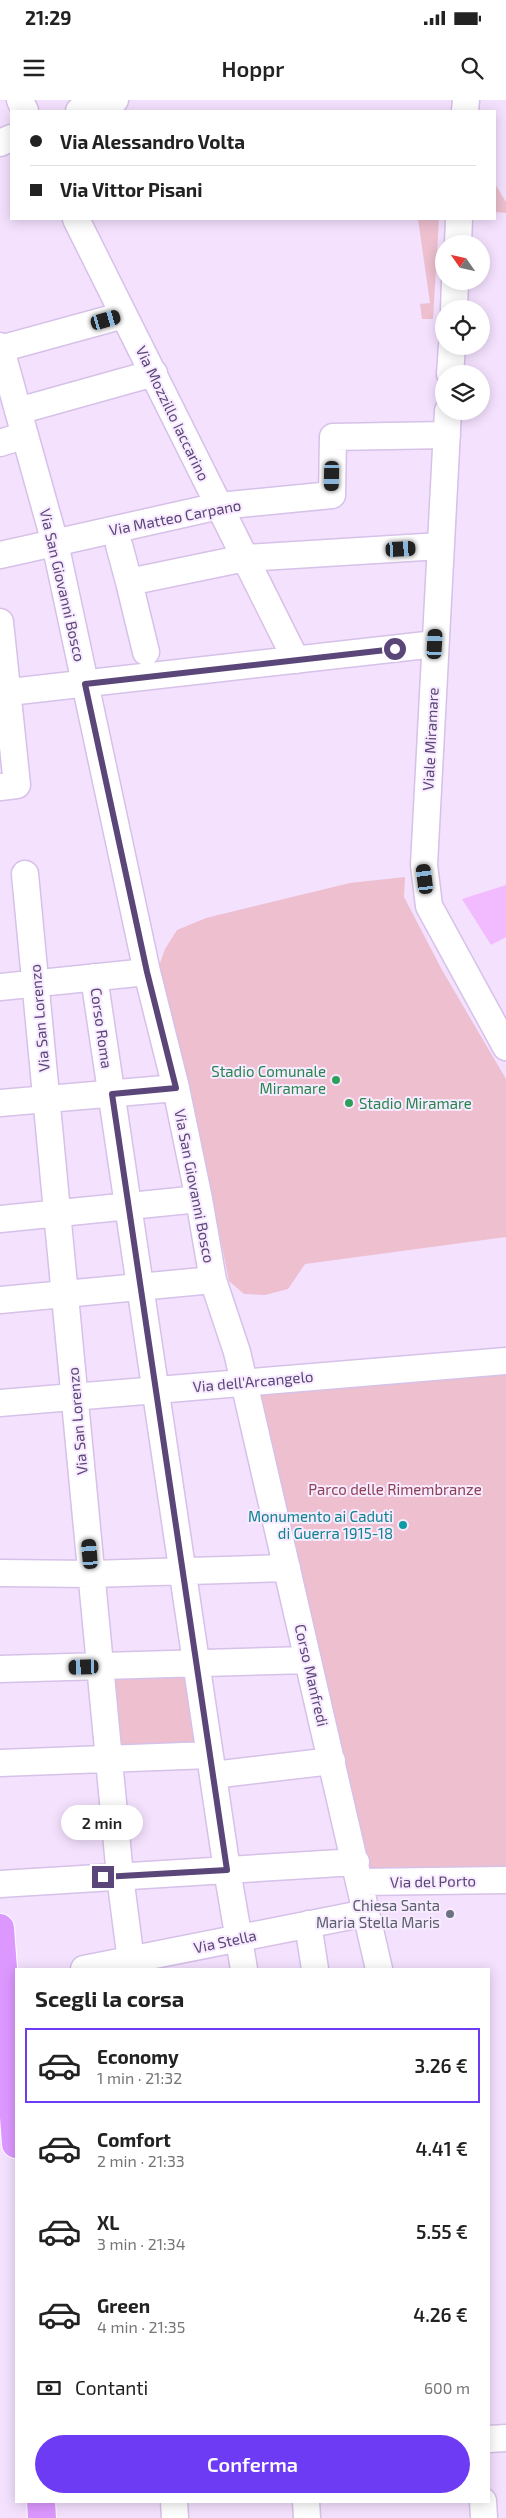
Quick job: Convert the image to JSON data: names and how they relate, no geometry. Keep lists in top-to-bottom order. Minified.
{"streets":{"street":["Via Mozzillo Iaccarino","Via Matteo Carpano","Via San Giovanni Bosco","Viale Miramare","Via San Lorenzo","Corso Roma","Via dell'Arcangelo","Corso Manfredi","Via del Porto","Via Stella"]},"crossings":[["Via Mozzillo Iaccarino","Via Matteo Carpano"],["Via Matteo Carpano","Via San Giovanni Bosco"],["Via Matteo Carpano","Viale Miramare"],["Via San Giovanni Bosco","Via dell'Arcangelo"],["Via San Giovanni Bosco","Corso Manfredi"],["Via San Lorenzo","Via dell'Arcangelo"],["Via San Lorenzo","Via del Porto"],["Via San Lorenzo","Via Stella"],["Corso Roma","Via dell'Arcangelo"],["Corso Roma","Via del Porto"],["Corso Roma","Via Stella"],["Via dell'Arcangelo","Corso Manfredi"],["Corso Manfredi","Via del Porto"],["Corso Manfredi","Via Stella"]],"parks":["Parco delle Rimembranze"],"places":["Stadio Comunale Miramare","Stadio Miramare","Monumento ai Caduti di Guerra 1915-18","Chiesa Santa Maria Stella Maris"],"north":"top left","page":{"status":"21:29","header":"Hoppr","banner":["Via Alessandro Volta","Via Vittor Pisani"],"bubble":"2 min","heading":"Scegli la corsa","list":[{"name":"Economy","note":"1 min · 21:32","value":"3.26 €"},{"name":"Comfort","note":"2 min · 21:33","value":"4.41 €"},{"name":"XL","note":"3 min · 21:34","value":"5.55 €"},{"name":"Green","note":"4 min · 21:35","value":"4.26 €"}],"pay":["Contanti","600 m"],"buttons":"Conferma"}}
